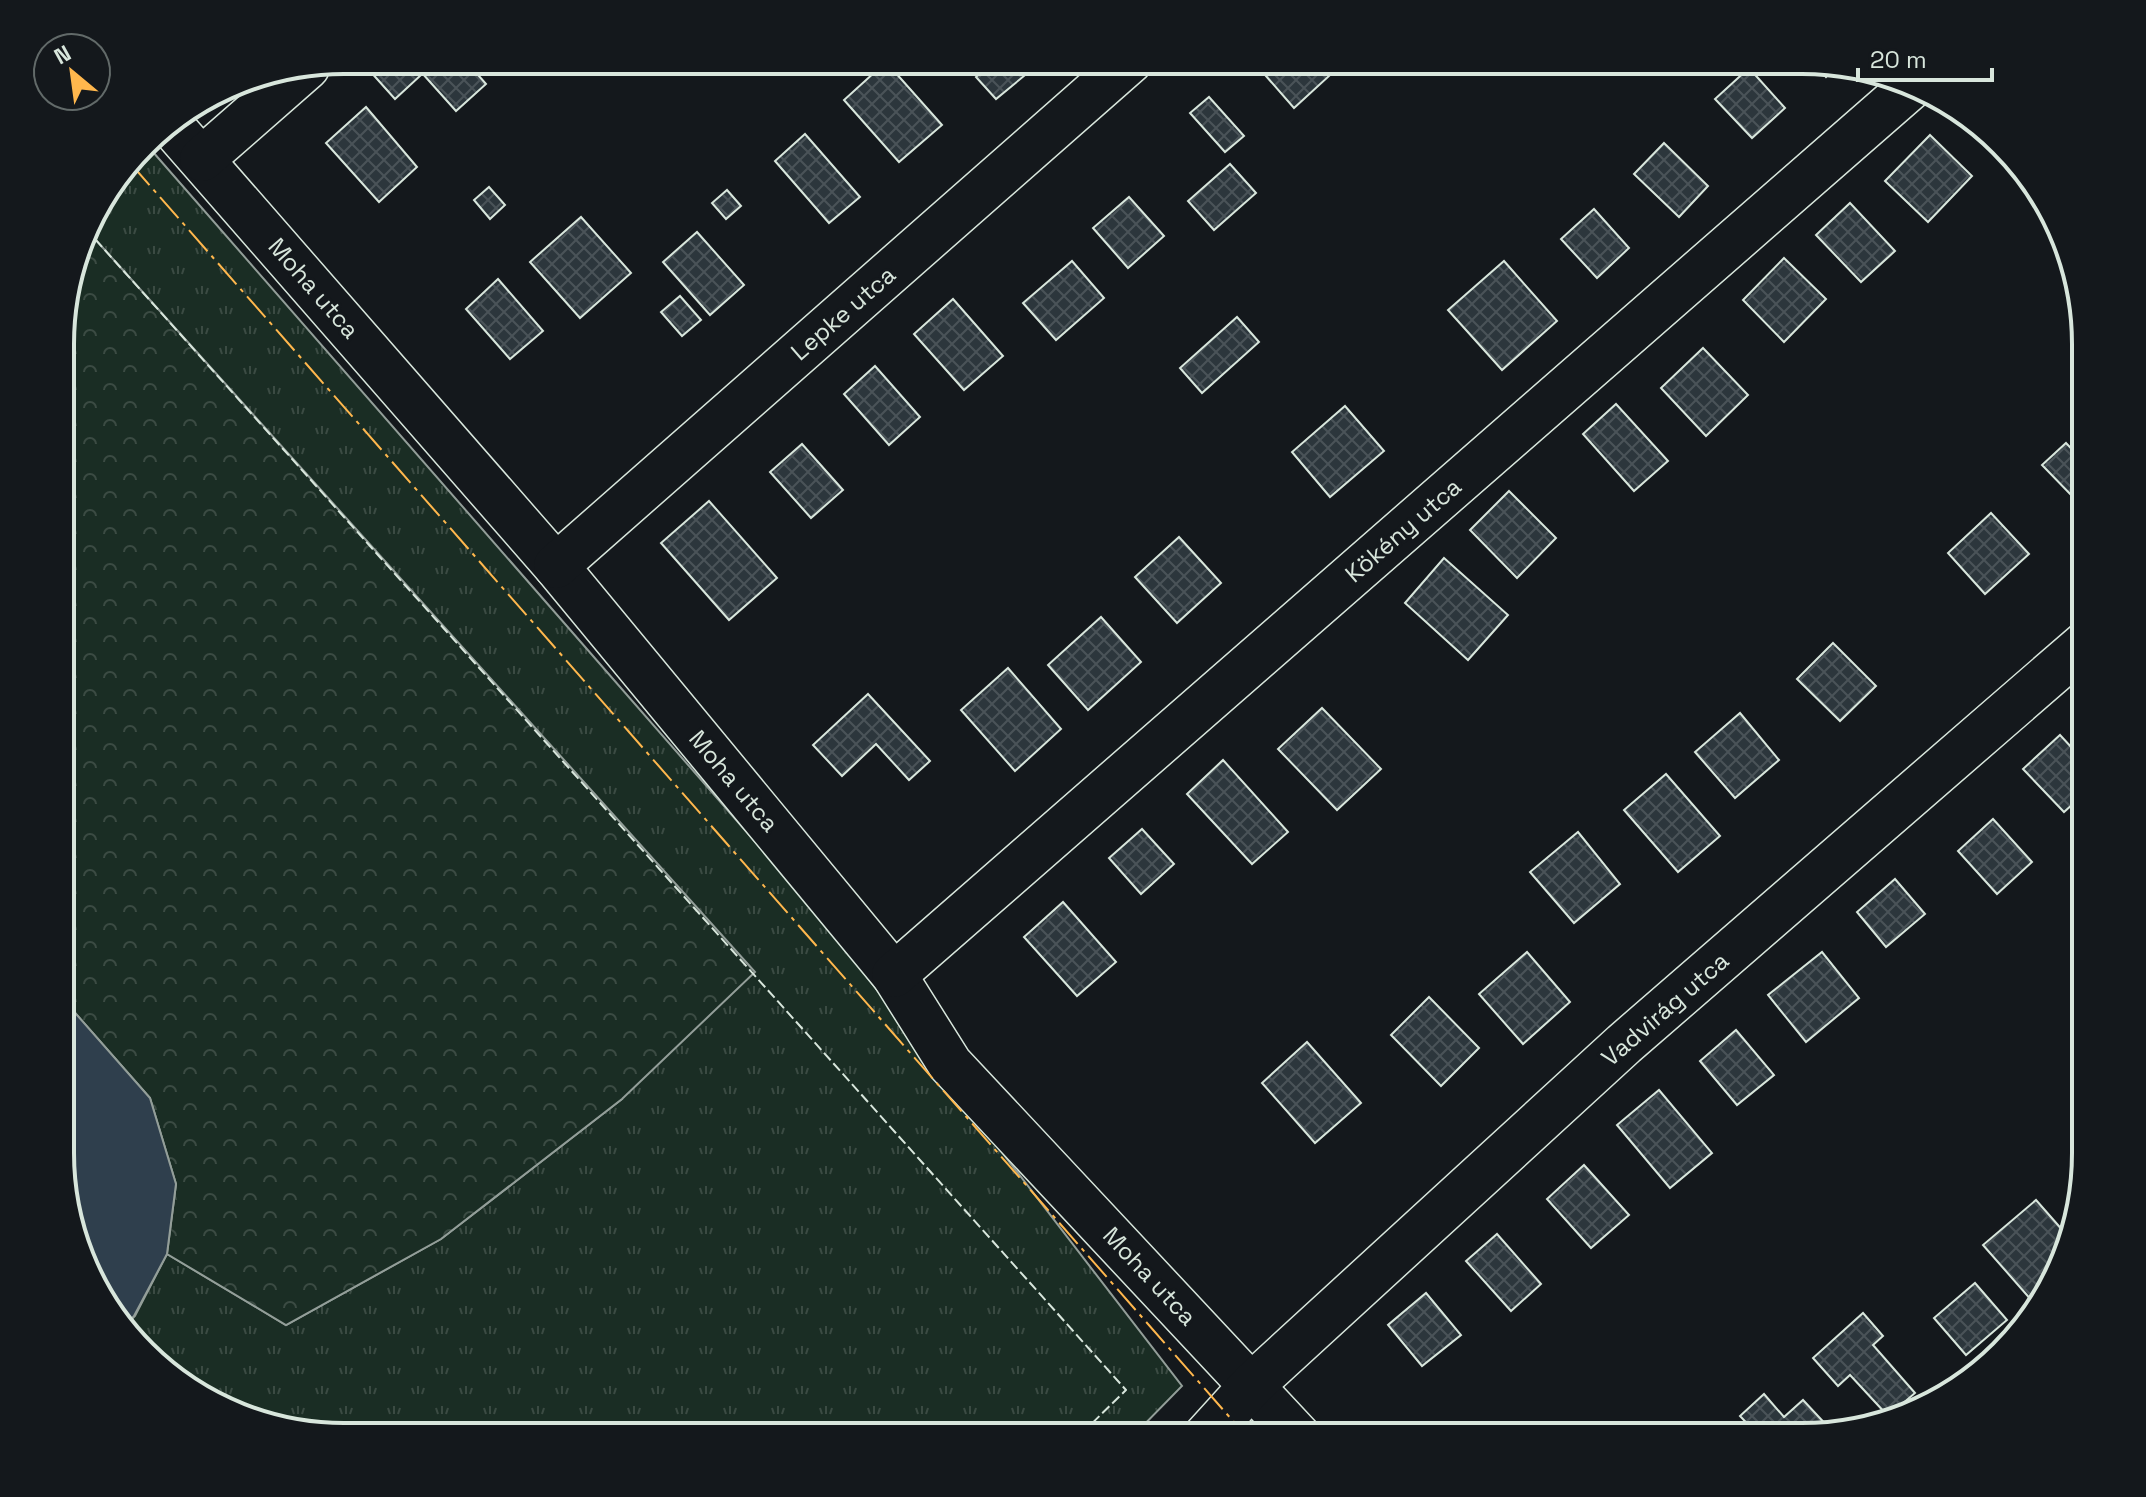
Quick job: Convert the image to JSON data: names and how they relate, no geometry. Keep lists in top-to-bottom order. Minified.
{"streets":{"street":["Moha utca","Lepke utca","Kökény utca","Vadvirág utca"]},"crossings":[["Moha utca","Lepke utca"],["Moha utca","Kökény utca"],["Moha utca","Vadvirág utca"]],"scale_bar":"20 m","north":"top left"}
